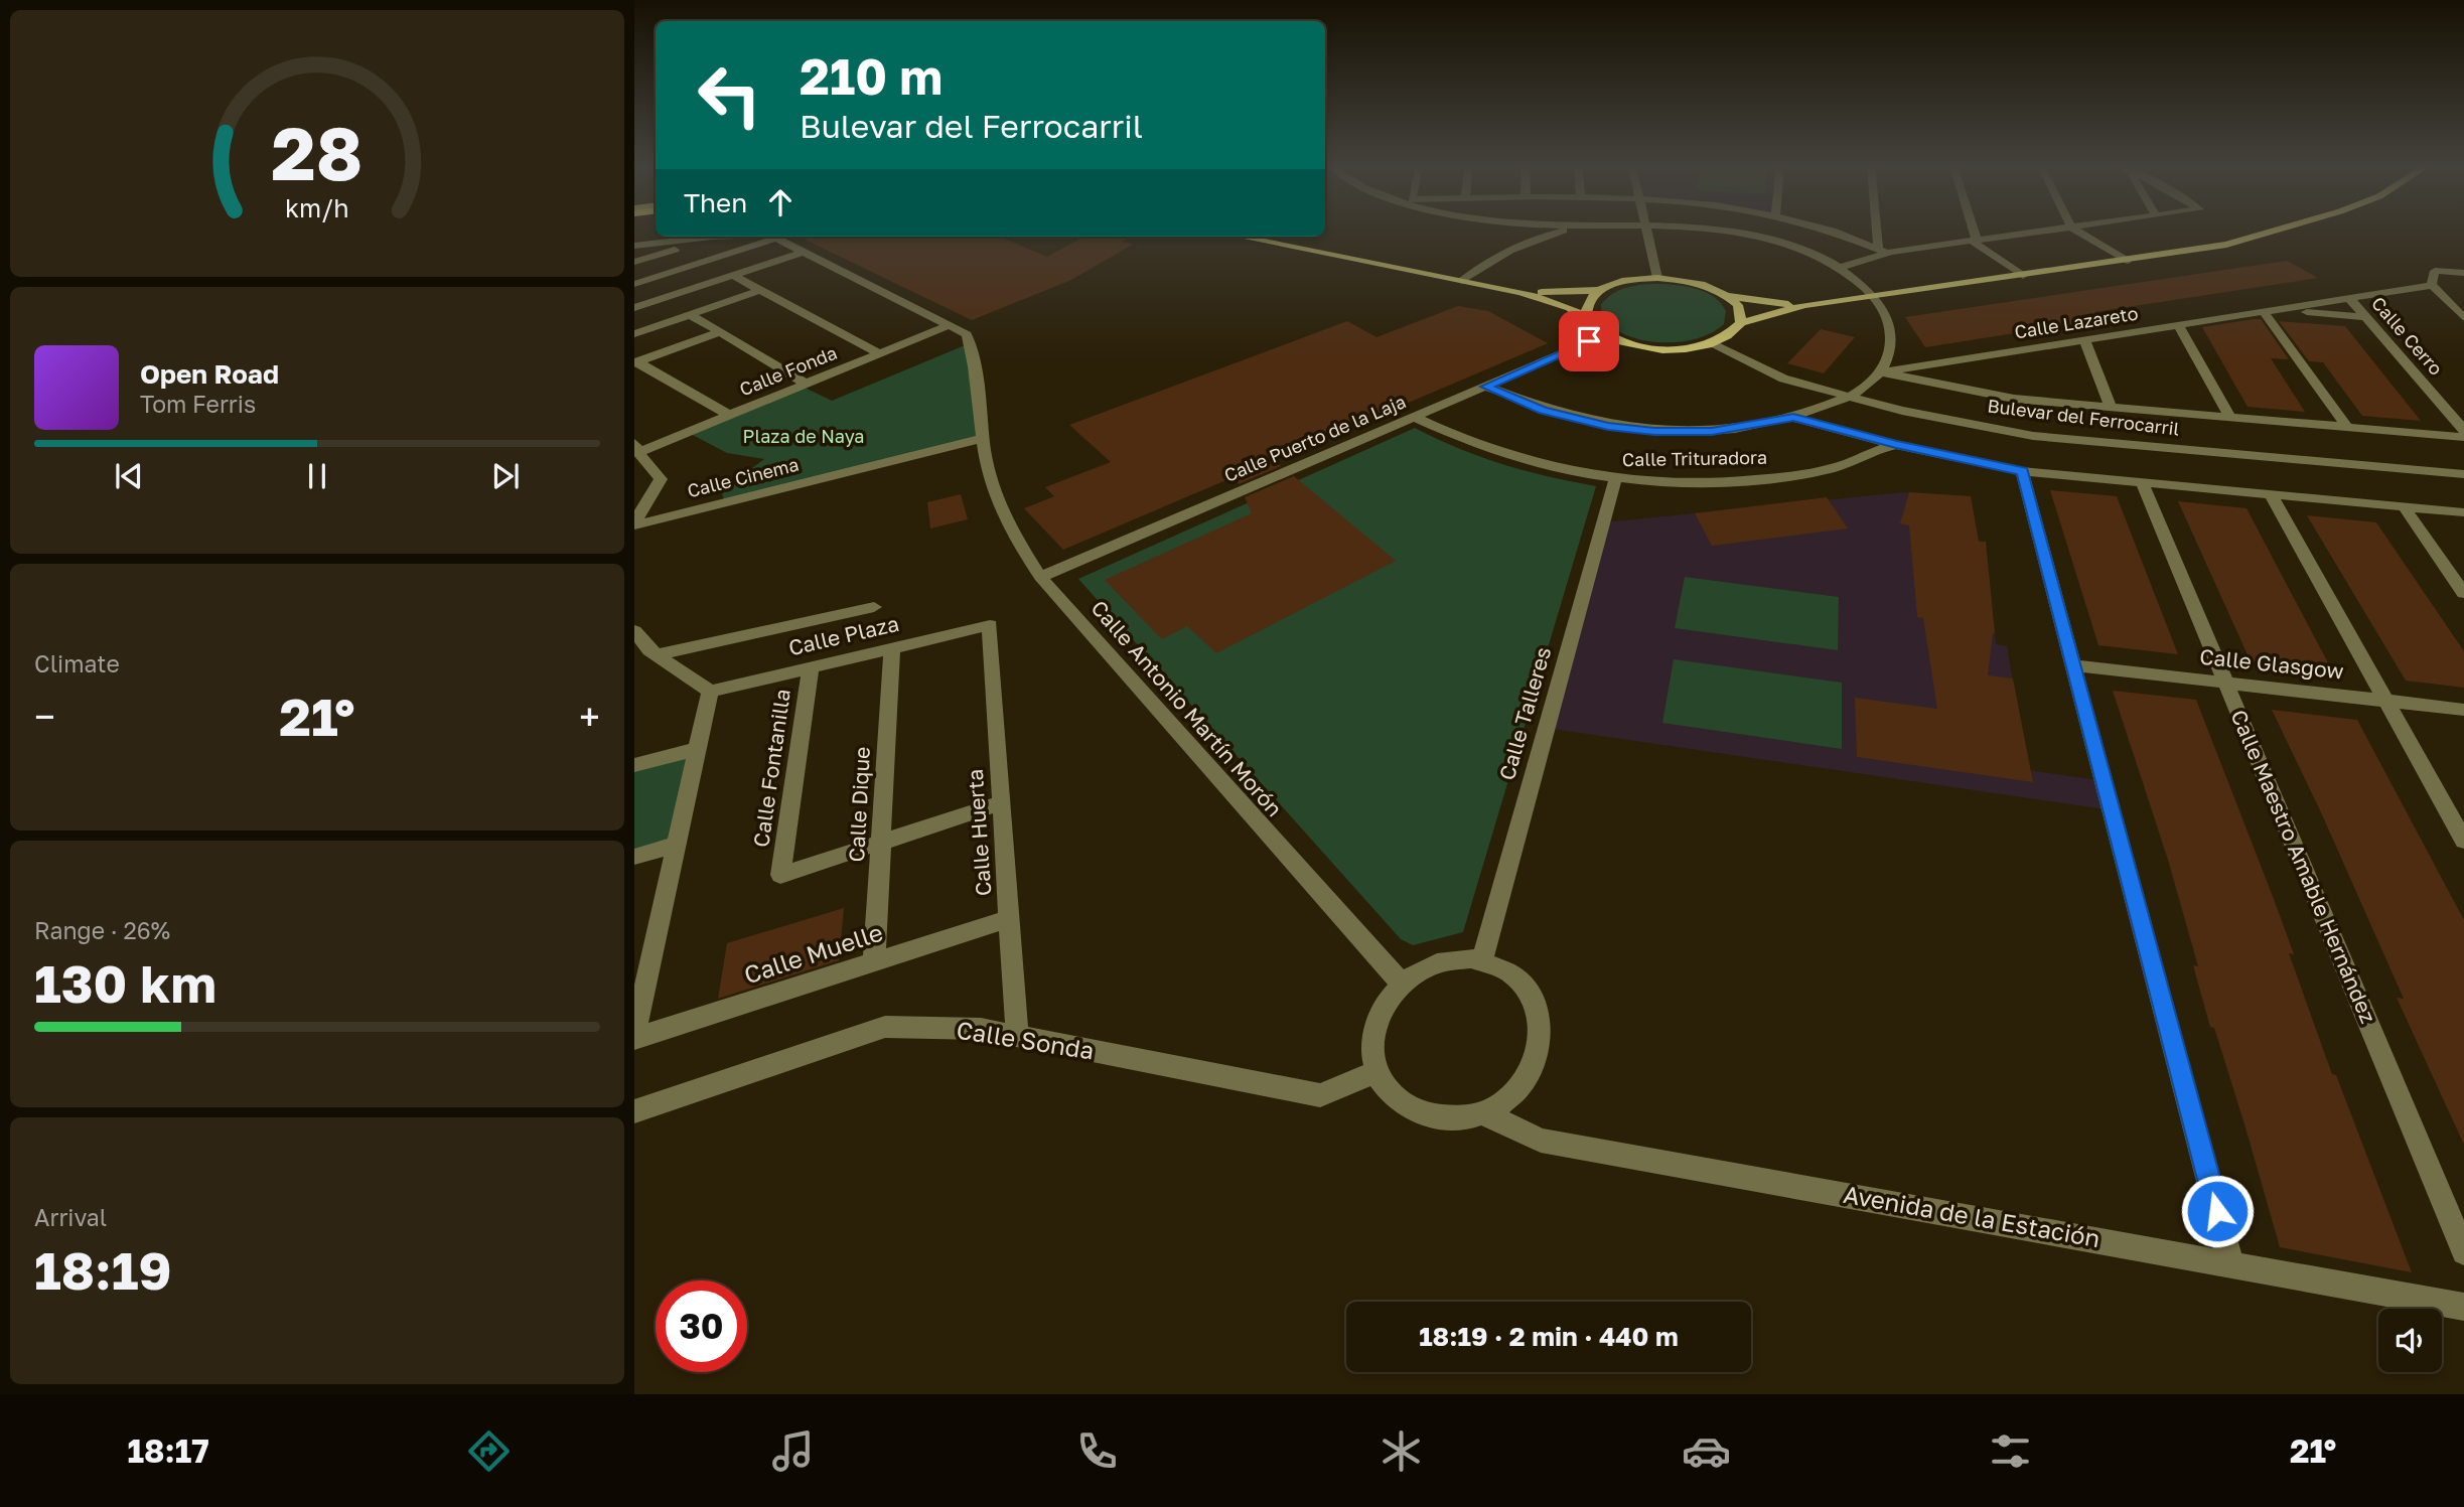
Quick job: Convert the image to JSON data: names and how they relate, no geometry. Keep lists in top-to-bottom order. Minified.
{"streets":{"street":["Calle Lazareto","Calle Cerro","Calle Fonda","Bulevar del Ferrocarril","Calle Puerto de la Laja","Calle Trituradora","Calle Cinema","Calle Plaza","Calle Glasgow","Calle Antonio Martín Morón","Calle Talleres","Calle Fontanilla","Calle Dique","Calle Huerta","Calle Maestro Amable Hernández","Calle Muelle","Calle Sonda","Avenida de la Estación"]},"crossings":[["Calle Lazareto","Calle Cerro"],["Calle Lazareto","Bulevar del Ferrocarril"],["Calle Fonda","Calle Antonio Martín Morón"],["Calle Puerto de la Laja","Calle Trituradora"],["Calle Puerto de la Laja","Calle Antonio Martín Morón"],["Calle Trituradora","Calle Talleres"],["Calle Cinema","Calle Antonio Martín Morón"],["Calle Plaza","Calle Fontanilla"],["Calle Plaza","Calle Dique"],["Calle Plaza","Calle Huerta"],["Calle Glasgow","Calle Maestro Amable Hernández"],["Calle Antonio Martín Morón","Calle Talleres"],["Calle Antonio Martín Morón","Calle Sonda"],["Calle Antonio Martín Morón","Avenida de la Estación"],["Calle Talleres","Calle Sonda"],["Calle Talleres","Avenida de la Estación"],["Calle Fontanilla","Calle Dique"],["Calle Dique","Calle Muelle"],["Calle Huerta","Calle Muelle"],["Calle Huerta","Calle Sonda"],["Calle Sonda","Avenida de la Estación"]],"parks":["Plaza de Naya"],"page":{"turn":["210 m","Bulevar del Ferrocarril"],"then":"Then","song":["Open Road","Tom Ferris"],"tile":["Climate",["Range · 26%","130 km"],["Arrival","18:19"]],"heat":["−","21°","+"],"limit":"30","trip":"18:19 · 2 min · 440 m","tabs":["18:17","21°"],"gauge":["28","km/h"]}}
